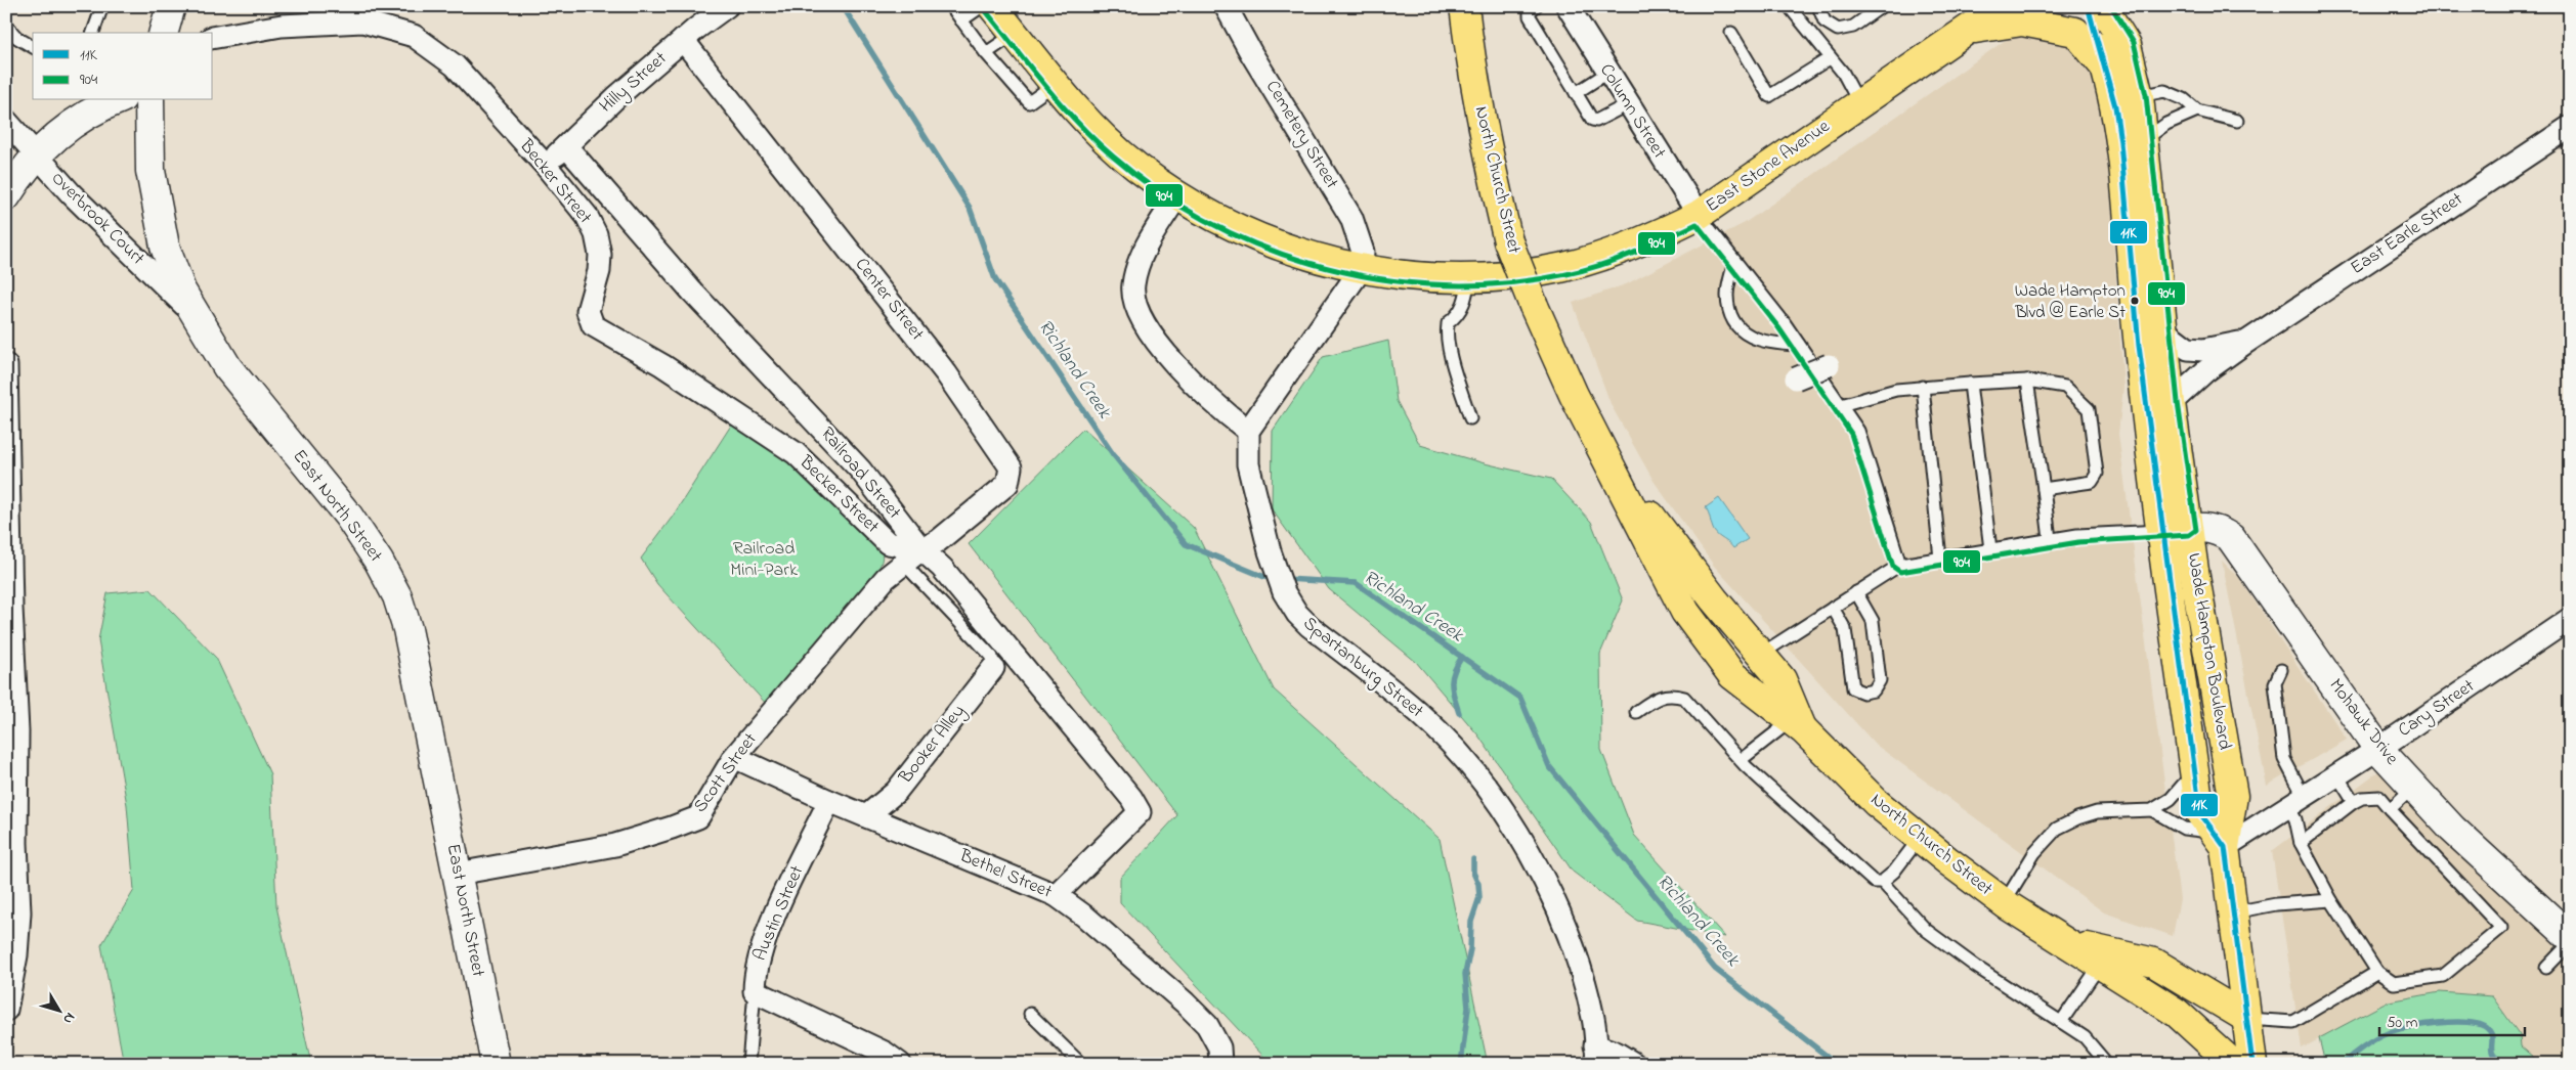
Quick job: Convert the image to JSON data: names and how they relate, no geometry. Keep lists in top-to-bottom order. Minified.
{"streets":{"main road":["East Stone Avenue","North Church Street","East North Street","Wade Hampton Boulevard","Mohawk Drive"],"street":["Hilly Street","Column Street","Cemetery Street","Becker Street","Overbrook Court","East Earle Street","Center Street","Railroad Street","Spartanburg Street","Cary Street","Booker Alley","Scott Street","Bethel Street","Austin Street"]},"crossings":[["Hilly Street","Becker Street"],["Hilly Street","Center Street"],["Hilly Street","Railroad Street"],["Column Street","East Stone Avenue"],["Cemetery Street","East Stone Avenue"],["North Church Street","Wade Hampton Boulevard"],["Becker Street","Center Street"],["Becker Street","Railroad Street"],["Becker Street","Scott Street"],["Overbrook Court","East North Street"],["East Earle Street","Wade Hampton Boulevard"],["Center Street","Railroad Street"],["Center Street","Scott Street"],["Railroad Street","Scott Street"],["Railroad Street","Bethel Street"],["East North Street","Scott Street"],["Wade Hampton Boulevard","Cary Street"],["Wade Hampton Boulevard","Mohawk Drive"],["Cary Street","Mohawk Drive"],["Booker Alley","Bethel Street"],["Scott Street","Bethel Street"],["Bethel Street","Austin Street"]],"water":["Richland Creek"],"parks":["Railroad Mini-Park"],"places":["Wade Hampton Blvd @ Earle St"],"lines":["transit line 11K","transit line 904"],"legend":["11K","904"],"scale_bar":"50 m","north":"bottom right"}
